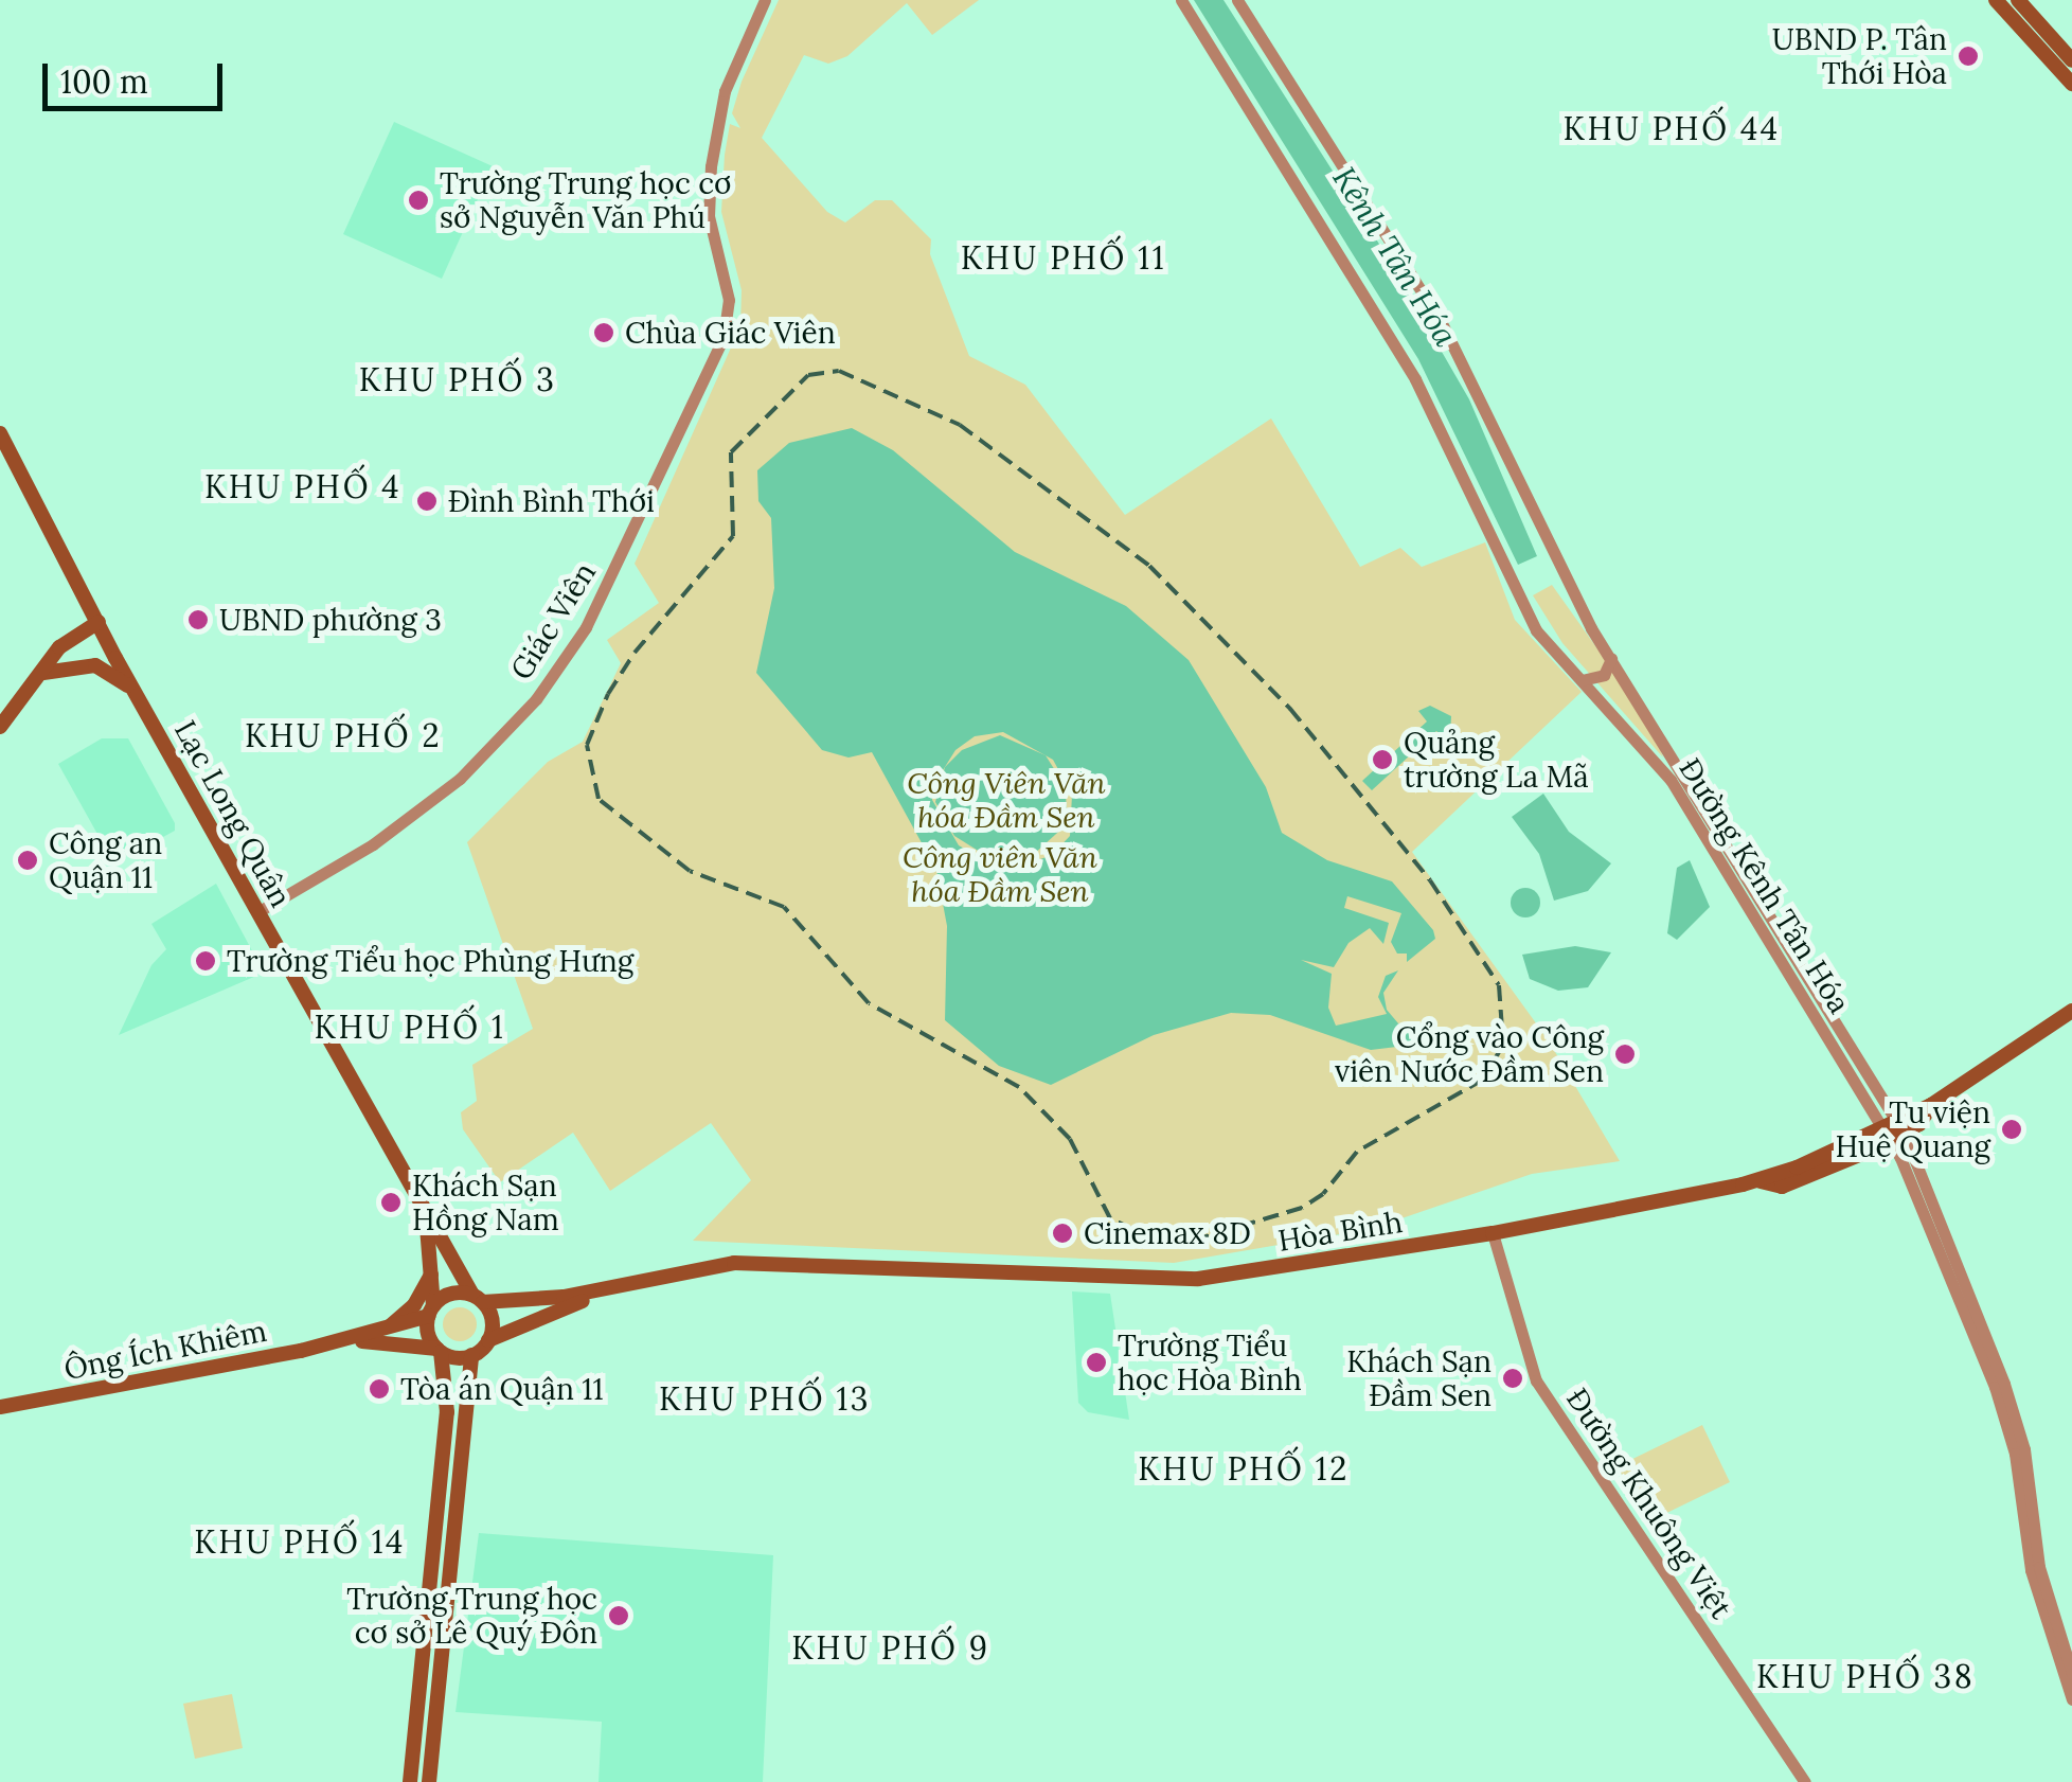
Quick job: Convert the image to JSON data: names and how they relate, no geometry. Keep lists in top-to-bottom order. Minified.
{"streets":{"main road":["Lạc Long Quân","Hòa Bình","Ông Ích Khiêm"],"street":["Giác Viên","Đường Kênh Tân Hóa","Đường Khuông Việt"]},"crossings":[["Giác Viên","Lạc Long Quân"],["Đường Kênh Tân Hóa","Hòa Bình"],["Hòa Bình","Đường Khuông Việt"]],"districts":["KHU PHỐ 44","KHU PHỐ 11","KHU PHỐ 3","KHU PHỐ 4","KHU PHỐ 2","KHU PHỐ 1","KHU PHỐ 13","KHU PHỐ 12","KHU PHỐ 14","KHU PHỐ 9","KHU PHỐ 38"],"water":["Kênh Tân Hóa"],"parks":["Công Viên Văn hóa Đầm Sen","Công viên Văn hóa Đầm Sen"],"places":["UBND P. Tân Thới Hòa","Trường Trung học cơ sở Nguyễn Văn Phú","Chùa Giác Viên","Đình Bình Thới","UBND phường 3","Quảng trường La Mã","Công an Quận 11","Trường Tiểu học Phùng Hưng","Cổng vào Công viên Nước Đầm Sen","Tu viện Huệ Quang","Khách Sạn Hồng Nam","Cinemax 8D","Trường Tiểu học Hòa Bình","Khách Sạn Đầm Sen","Tòa án Quận 11","Trường Trung học cơ sở Lê Quý Đôn"],"scale_bar":"100 m"}
